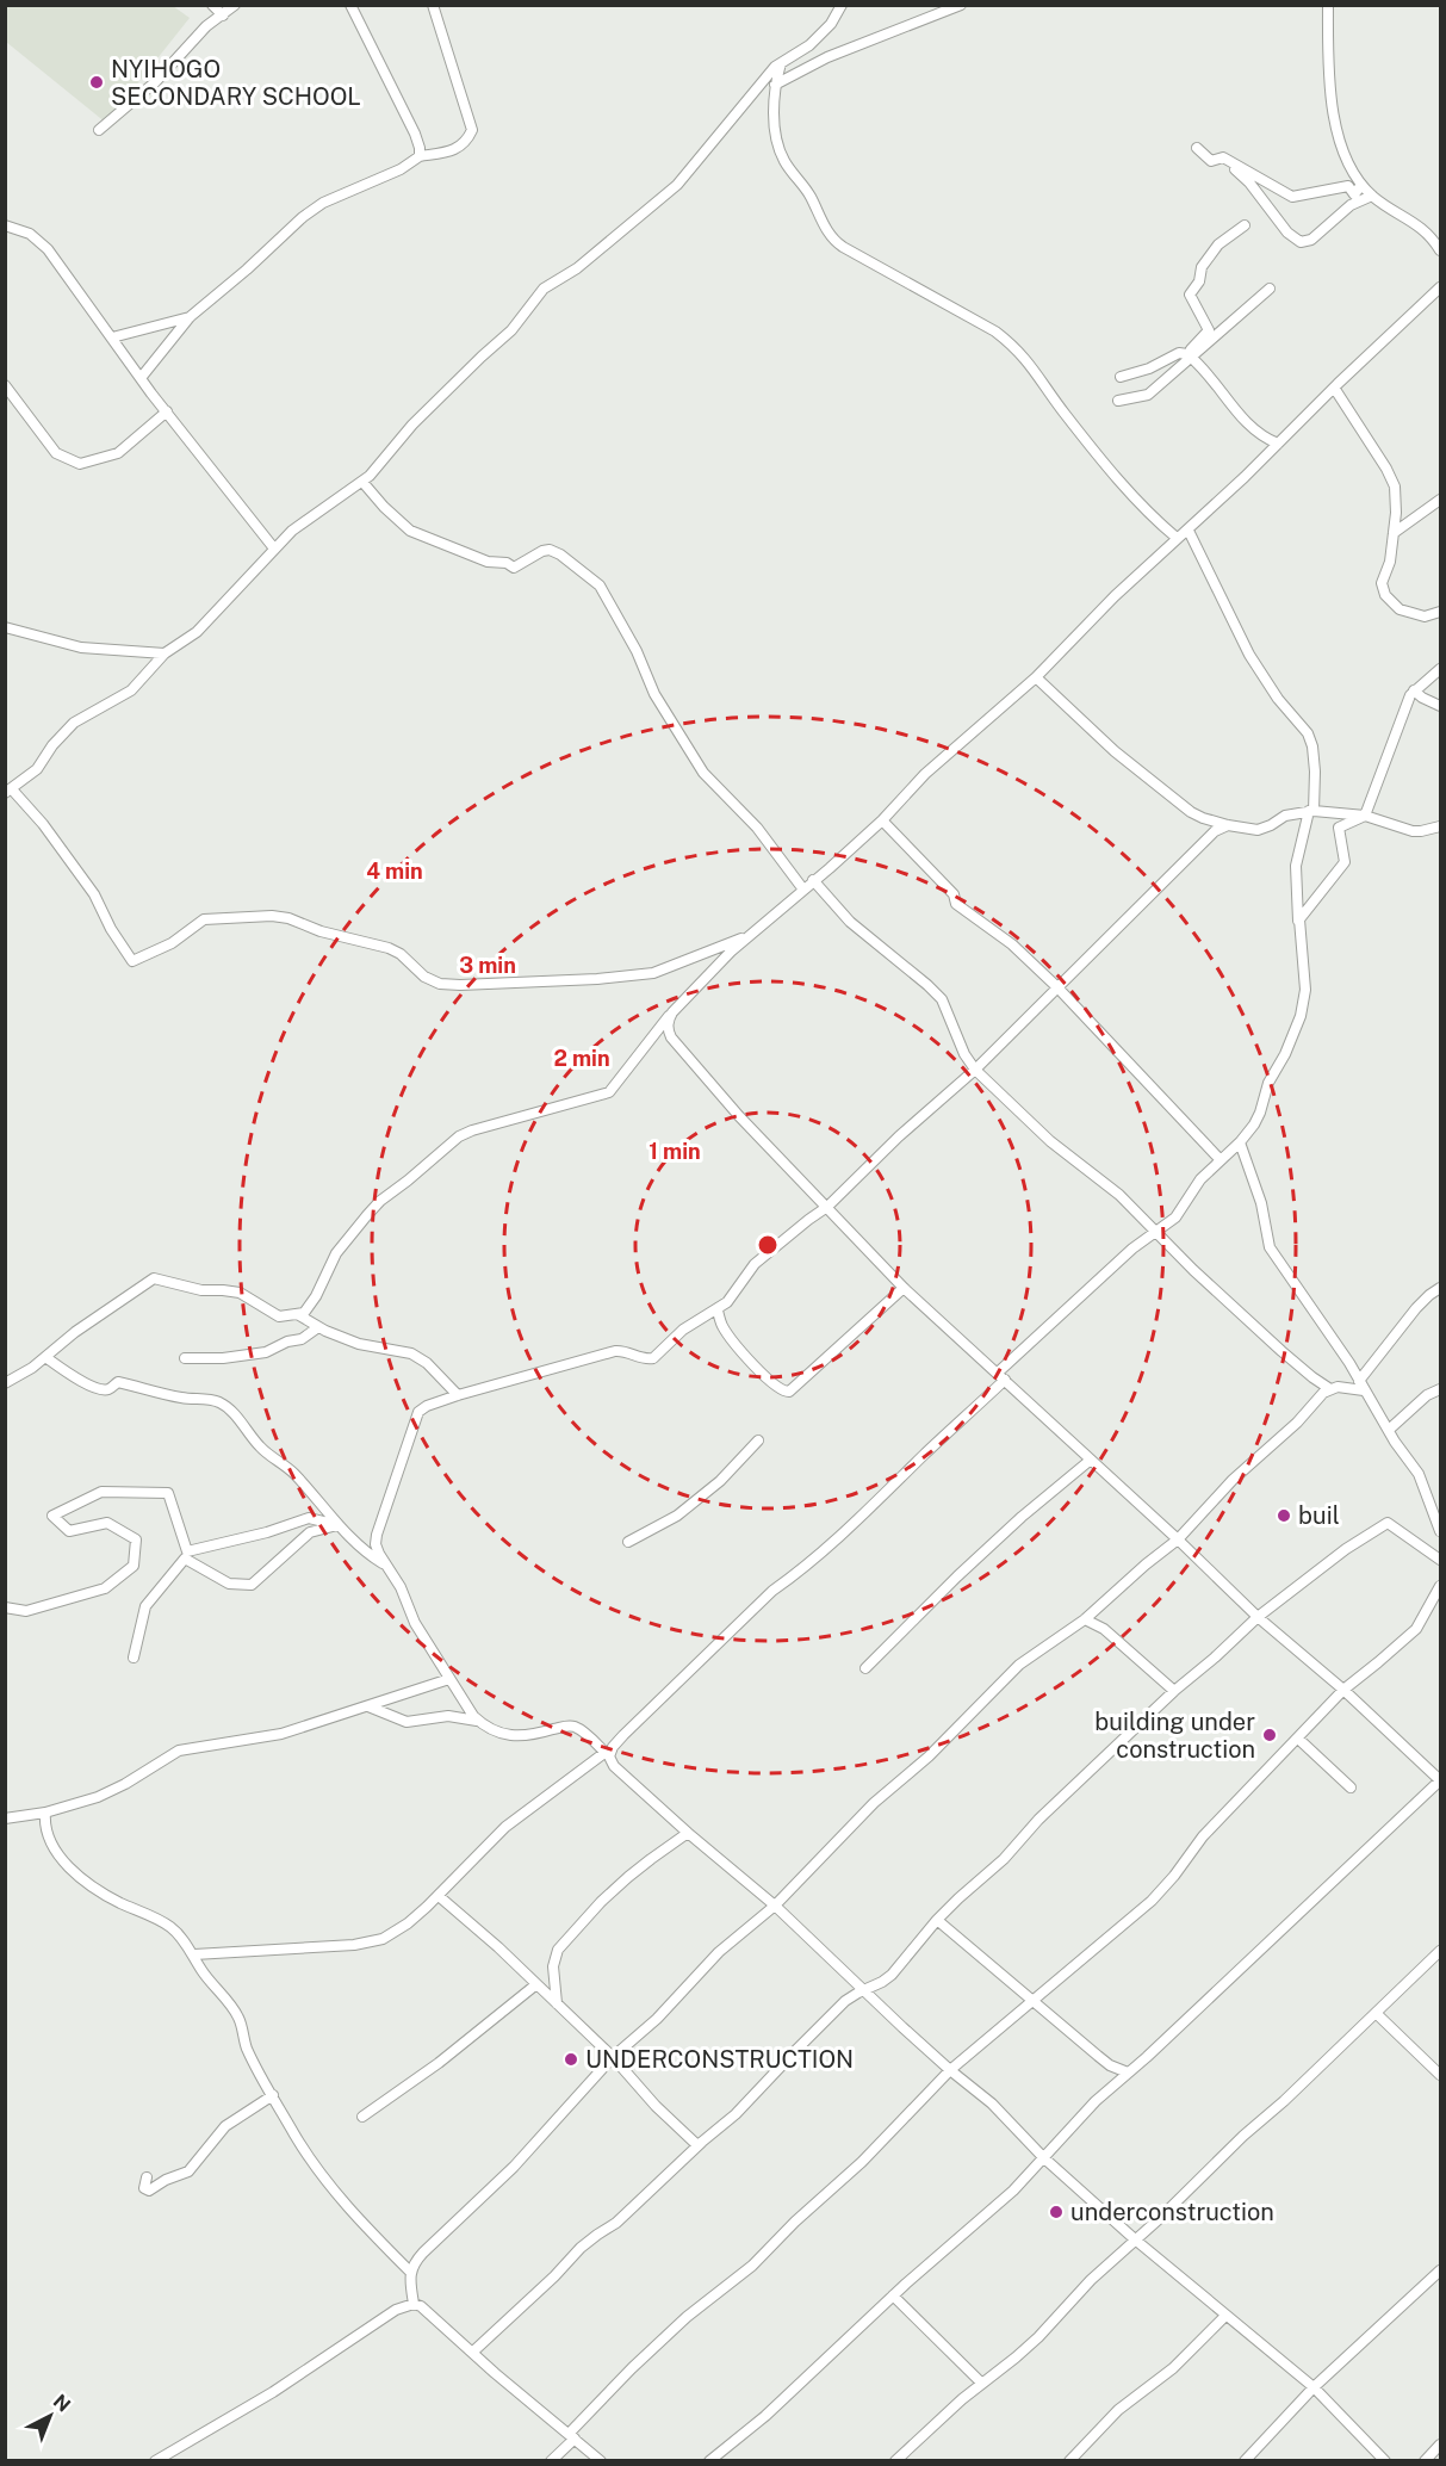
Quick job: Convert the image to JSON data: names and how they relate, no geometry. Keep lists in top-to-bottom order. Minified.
{"places":["NYIHOGO SECONDARY SCHOOL","buil","building under construction","UNDERCONSTRUCTION","underconstruction"],"north":"top right","rings":["4 min","3 min","2 min","1 min"]}
